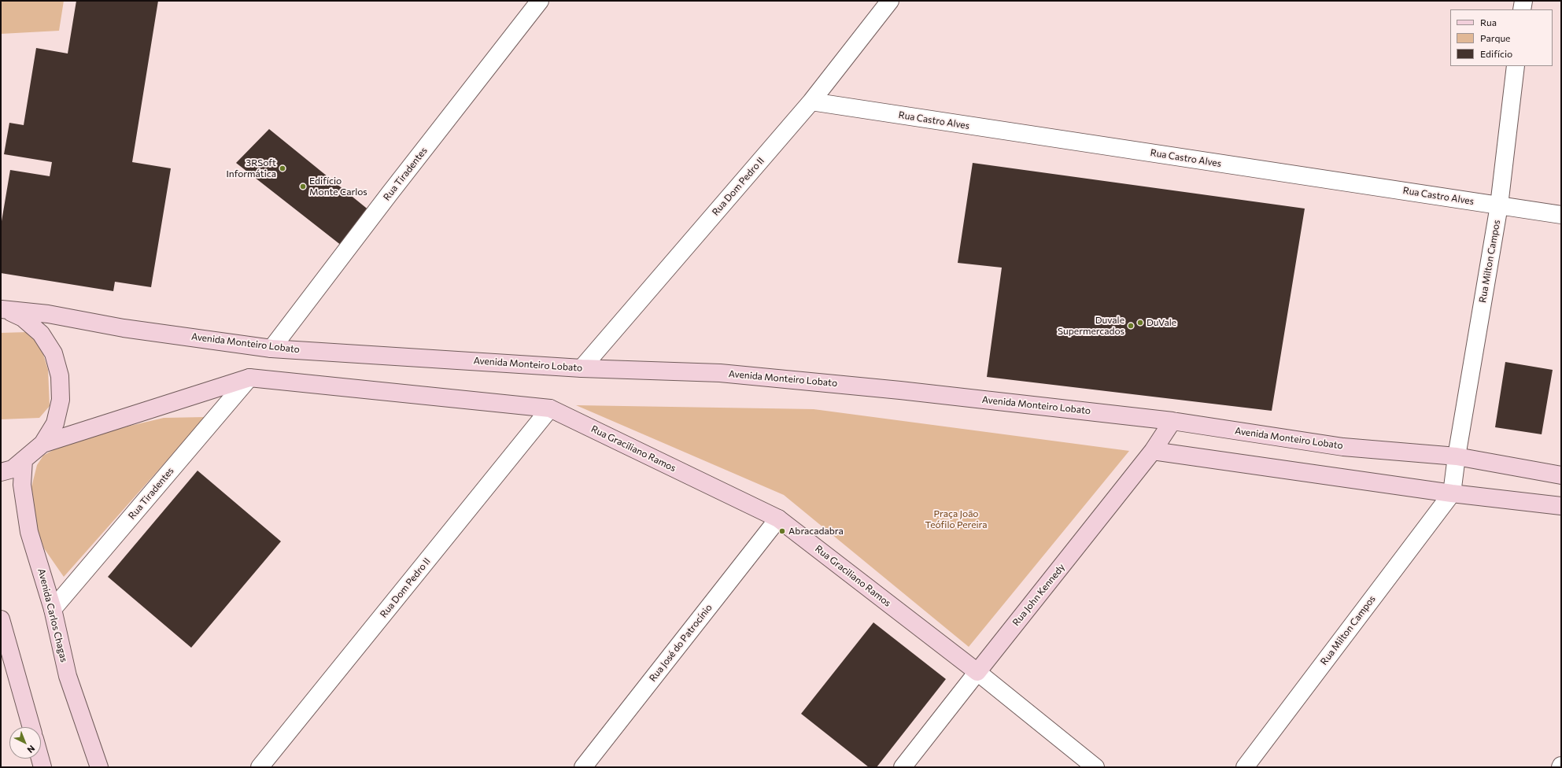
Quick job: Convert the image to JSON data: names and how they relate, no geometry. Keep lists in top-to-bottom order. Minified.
{"streets":{"main road":["Avenida Monteiro Lobato","Rua Graciliano Ramos","Rua John Kennedy","Avenida Carlos Chagas"],"street":["Rua Castro Alves","Rua Tiradentes","Rua Dom Pedro II","Rua Milton Campos","Rua José do Patrocínio"]},"crossings":[["Rua Castro Alves","Rua Dom Pedro II"],["Rua Castro Alves","Rua Milton Campos"],["Rua Tiradentes","Avenida Monteiro Lobato"],["Rua Tiradentes","Avenida Carlos Chagas"],["Rua Dom Pedro II","Avenida Monteiro Lobato"],["Rua Dom Pedro II","Rua Graciliano Ramos"],["Rua Milton Campos","Avenida Monteiro Lobato"],["Avenida Monteiro Lobato","Rua John Kennedy"],["Rua Graciliano Ramos","Rua John Kennedy"],["Rua Graciliano Ramos","Rua José do Patrocínio"]],"parks":["Praça João Teófilo Pereira"],"places":["3RSoft Informática","Edifício Monte Carlos","DuVale","Duvale Supermercados","Abracadabra"],"legend":["Rua","Parque","Edifício"],"north":"bottom right"}
